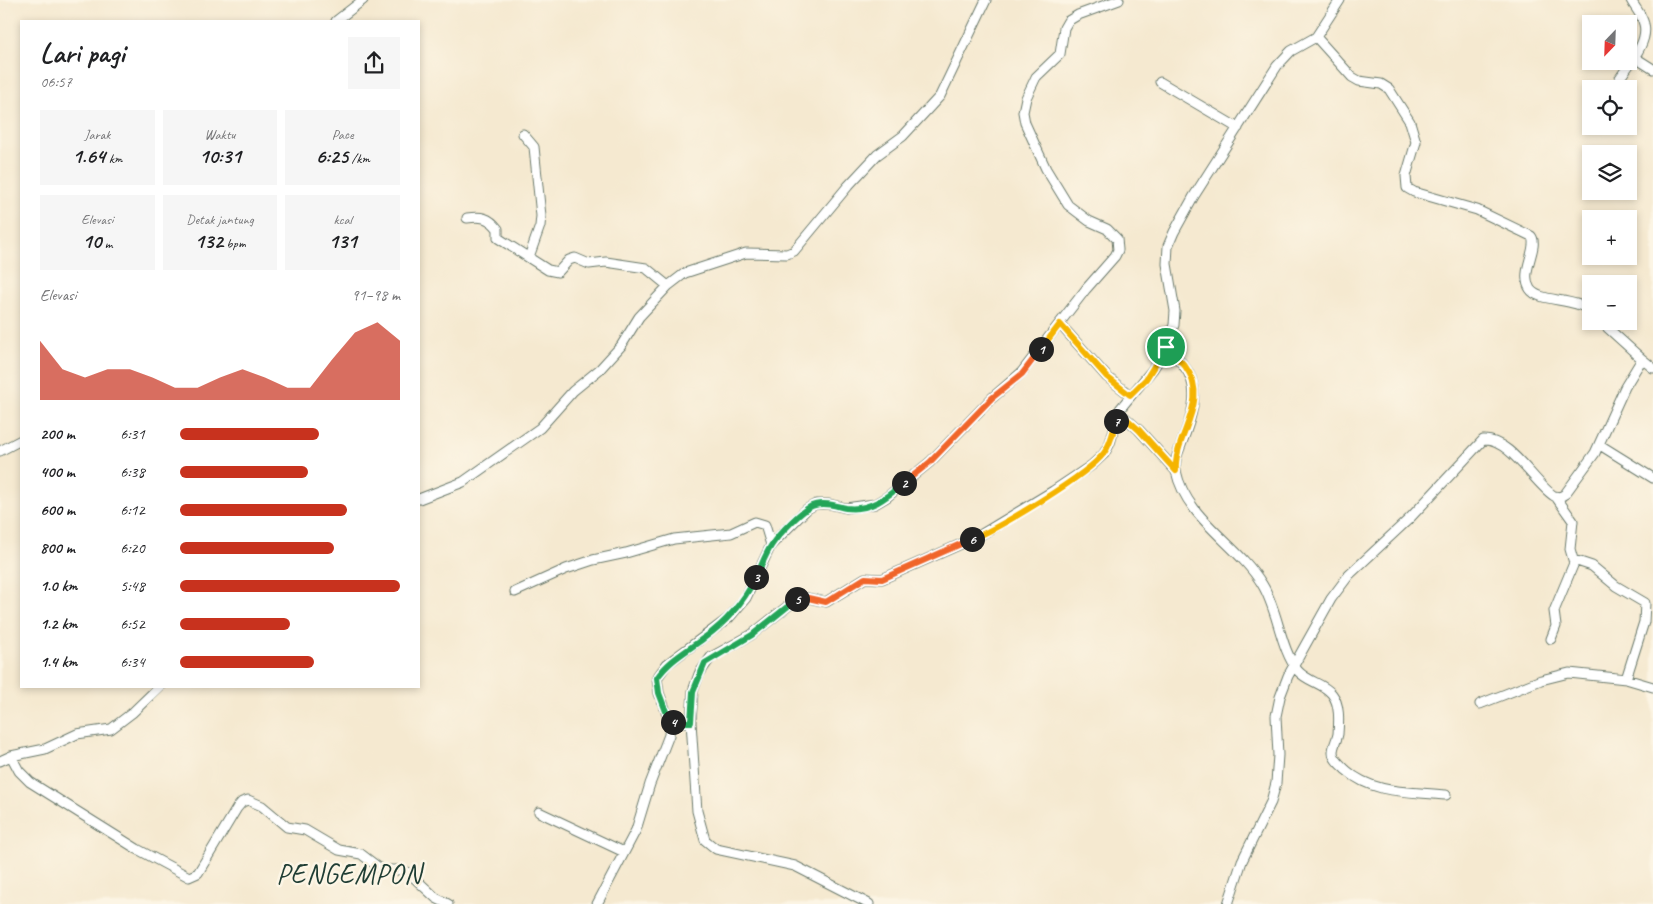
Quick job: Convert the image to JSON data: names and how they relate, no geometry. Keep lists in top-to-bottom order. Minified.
{"districts":["PENGEMPON"],"north":"bottom left","page":{"map_buttons":["+","−"],"heading":["Lari pagi","06:57"],"stats":[["Jarak","1.64 km"],["Waktu","10:31"],["Pace","6:25 /km"],["Elevasi","10 m"],["Detak jantung","132 bpm"],["kcal","131"]],"chart":["Elevasi","91–98 m"],"pins":["1","7","2","6","3","5","4"],"list":[{"name":"200 m","note":"6:31"},{"name":"400 m","note":"6:38"},{"name":"600 m","note":"6:12"},{"name":"800 m","note":"6:20"},{"name":"1.0 km","note":"5:48"},{"name":"1.2 km","note":"6:52"},{"name":"1.4 km","note":"6:34"}]}}
